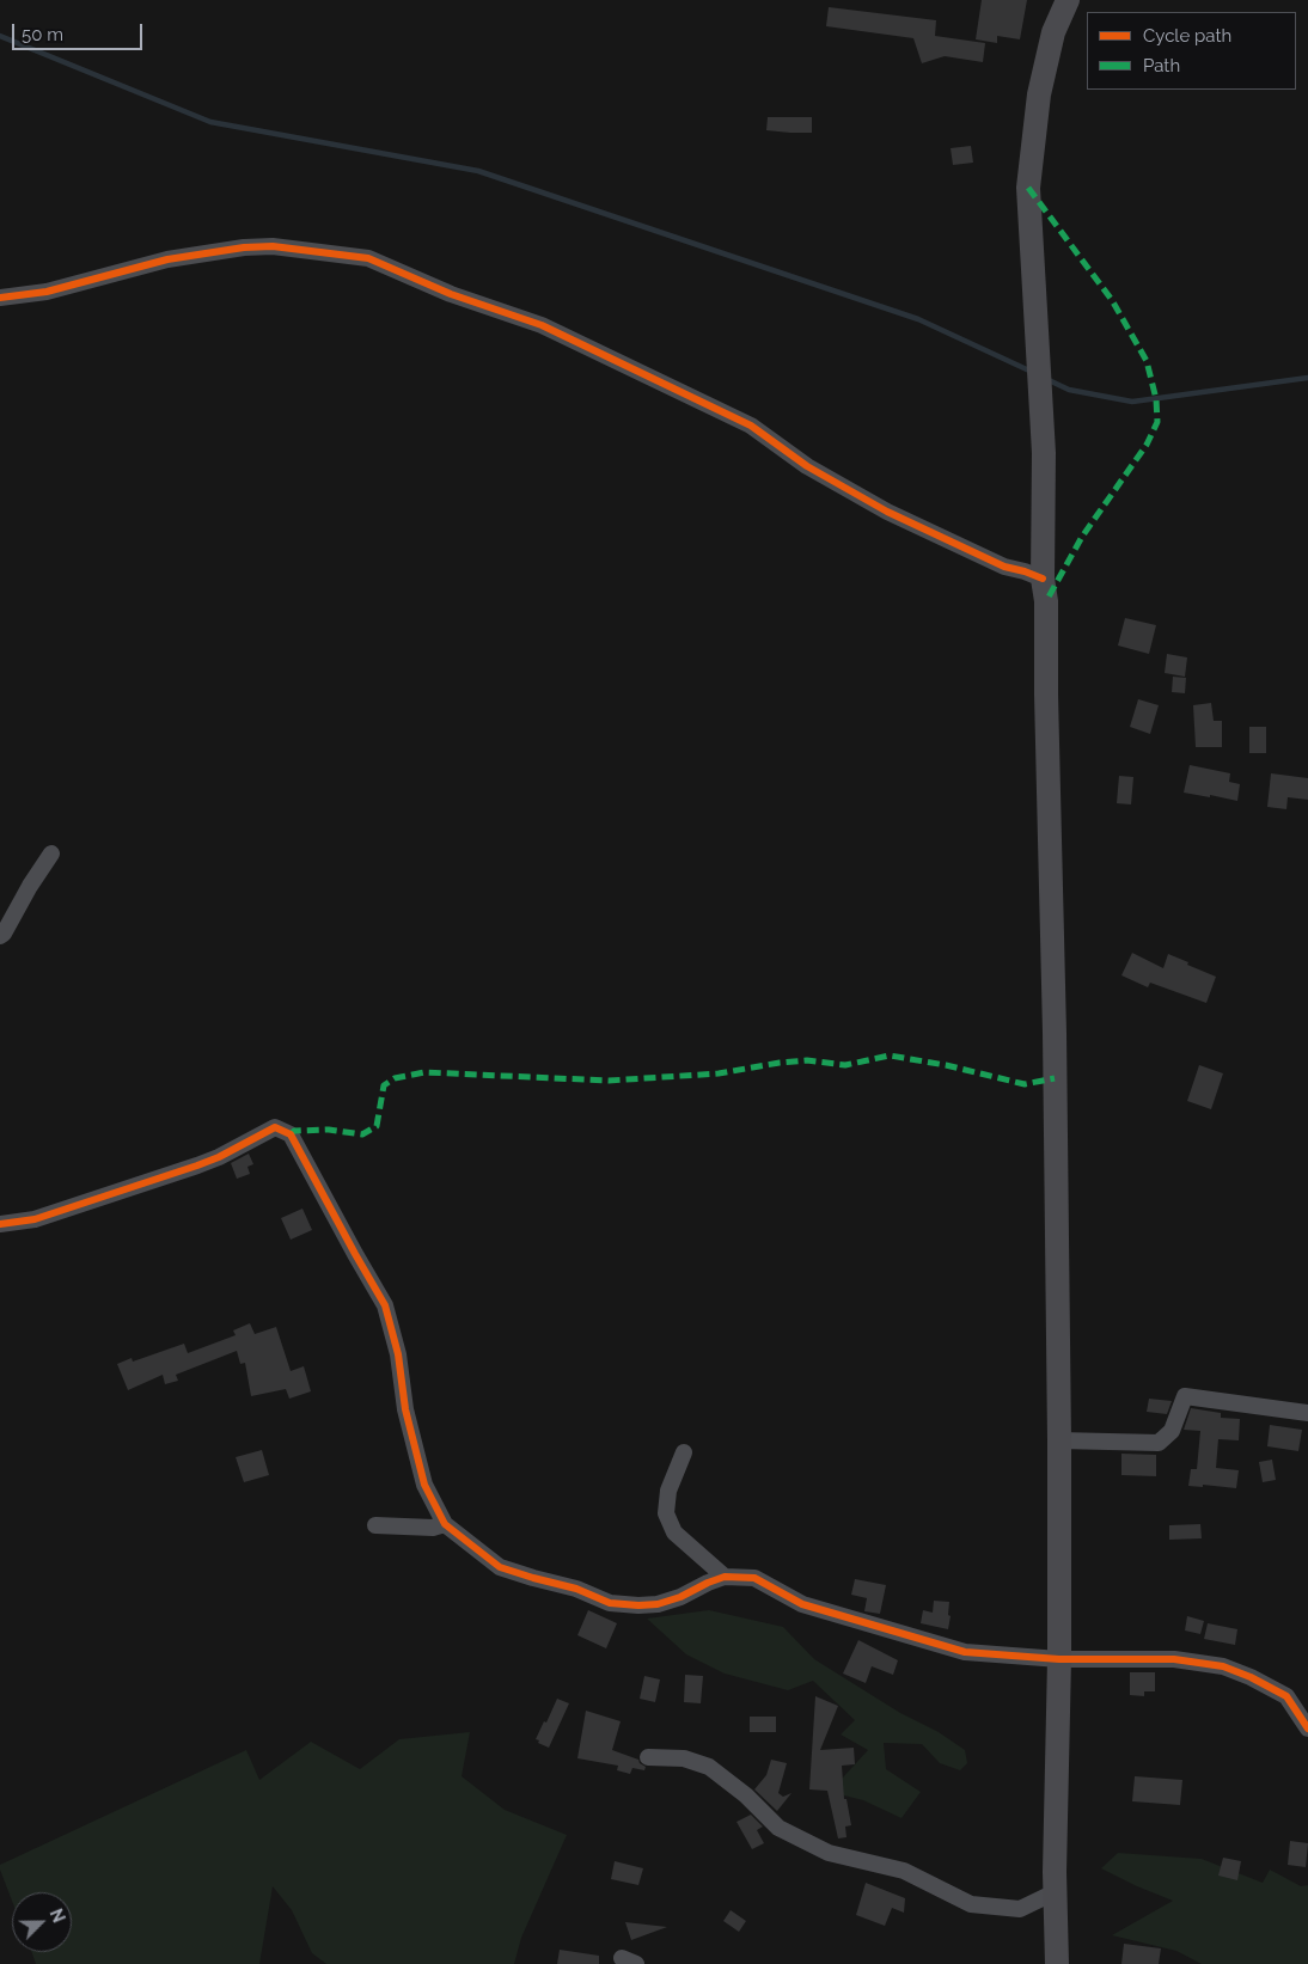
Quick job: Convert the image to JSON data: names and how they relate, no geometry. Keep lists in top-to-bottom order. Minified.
{"legend":["Cycle path","Path"],"scale_bar":"50 m","north":"top right"}
